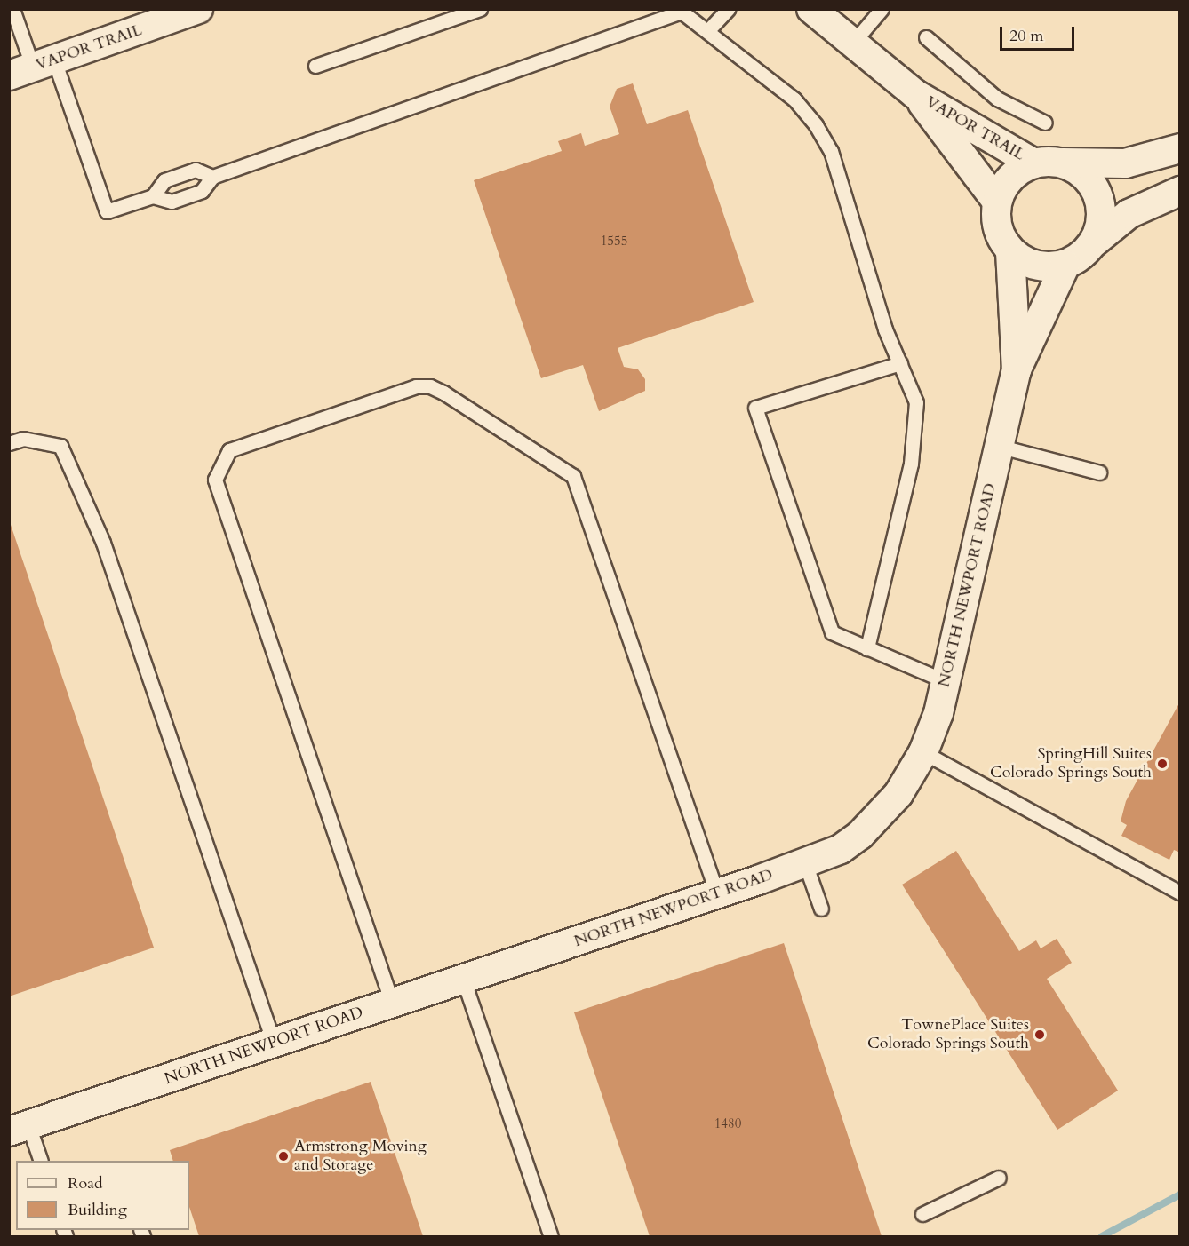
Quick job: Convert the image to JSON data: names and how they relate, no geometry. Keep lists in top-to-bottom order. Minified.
{"streets":{"street":["VAPOR TRAIL","NORTH NEWPORT ROAD"]},"crossings":[["VAPOR TRAIL","NORTH NEWPORT ROAD"]],"places":["SpringHill Suites Colorado Springs South","TownePlace Suites Colorado Springs South","Armstrong Moving and Storage"],"house_numbers":["1555","1480"],"legend":["Road","Building"],"scale_bar":"20 m"}
